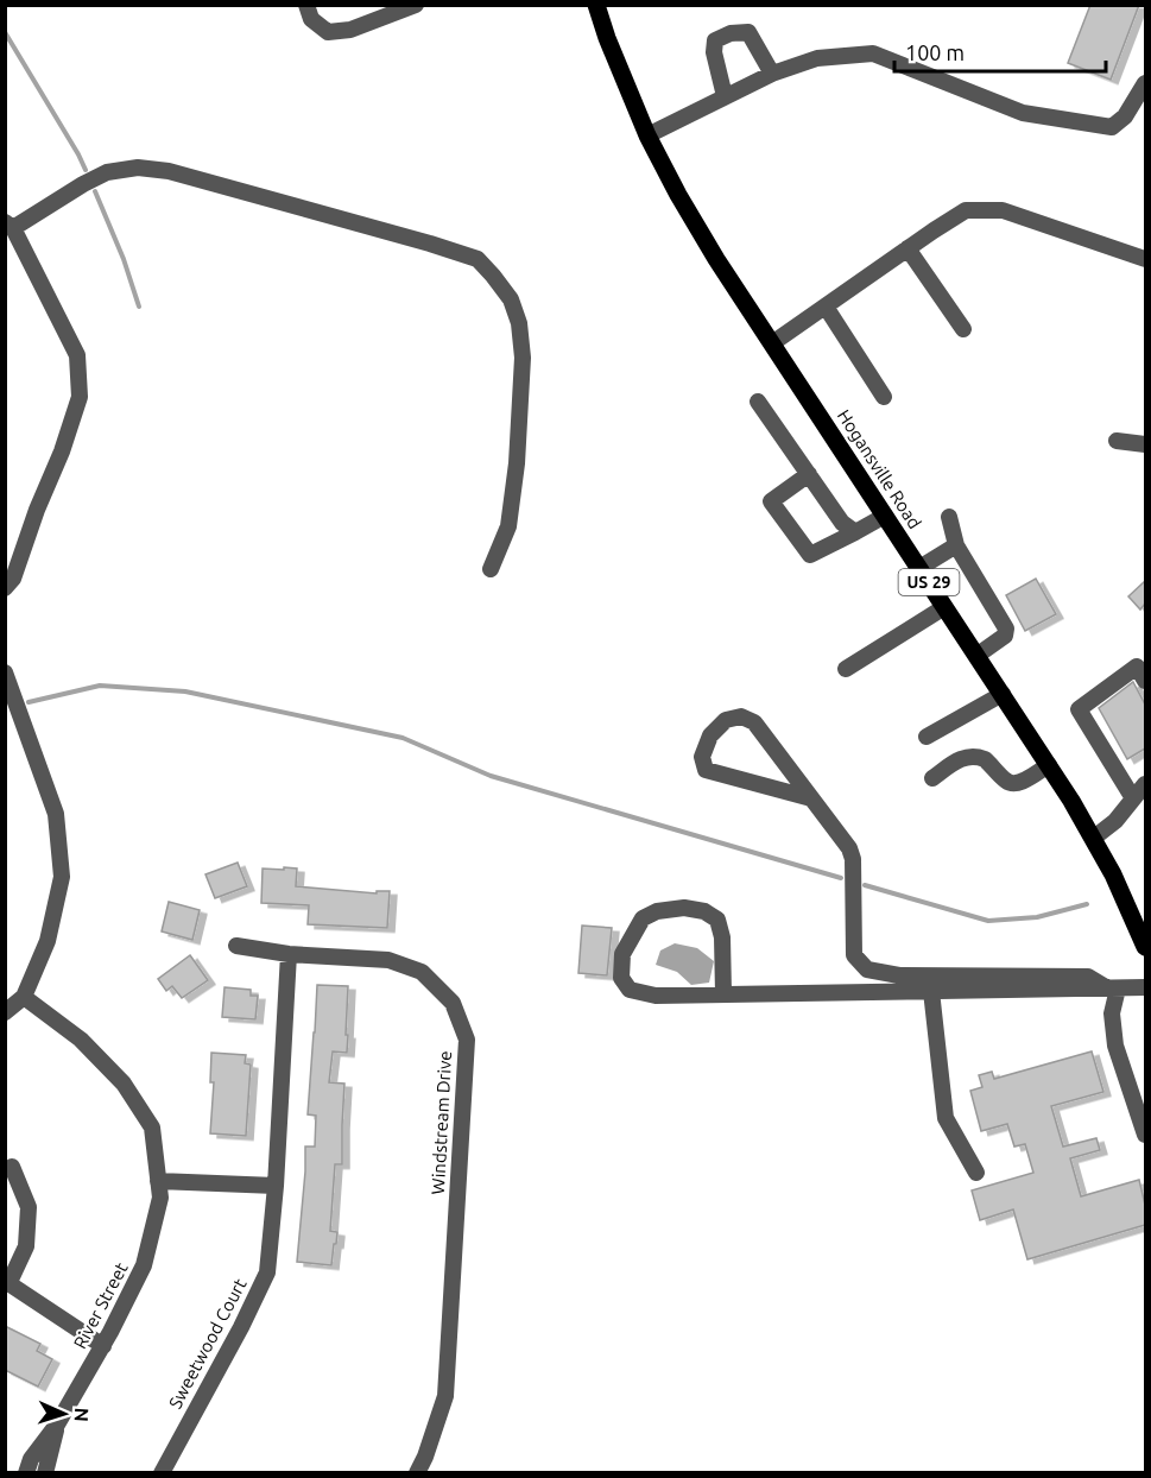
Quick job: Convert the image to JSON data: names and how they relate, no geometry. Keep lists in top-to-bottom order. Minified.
{"streets":{"main road":["Hogansville Road","US 29"],"street":["Windstream Drive","River Street","Sweetwood Court"]},"crossings":[["Windstream Drive","Sweetwood Court"]],"scale_bar":"100 m","north":"right"}
